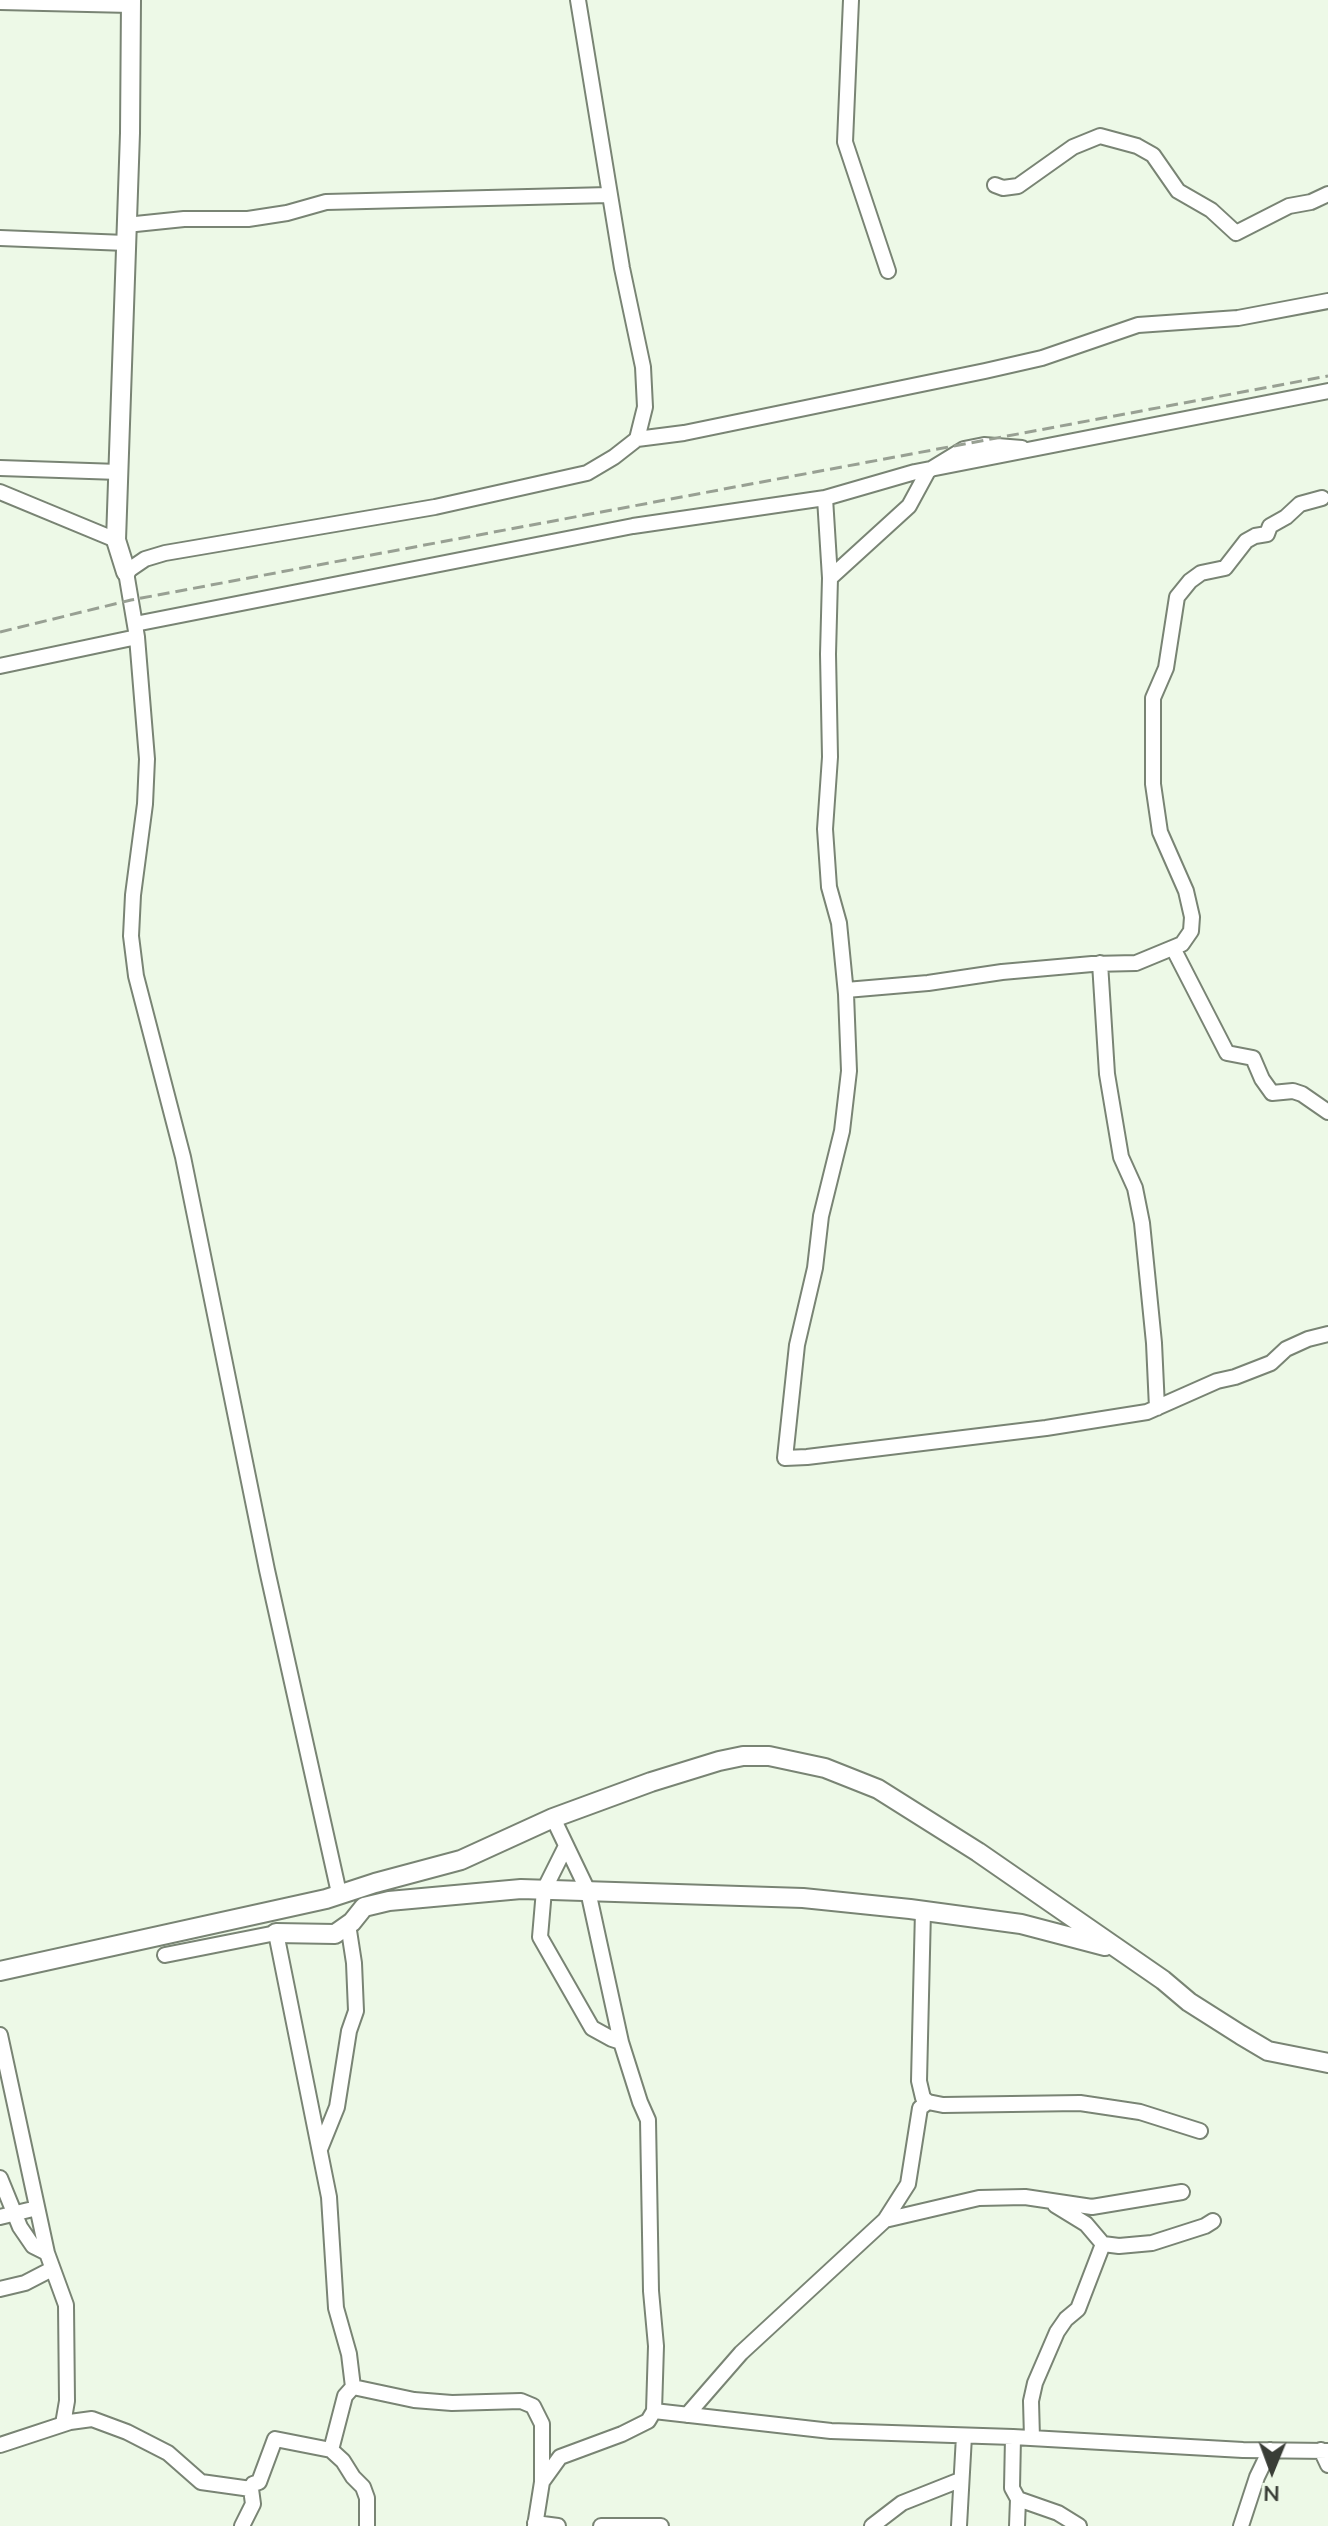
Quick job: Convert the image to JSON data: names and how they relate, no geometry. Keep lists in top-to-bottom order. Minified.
{"north":"bottom"}
